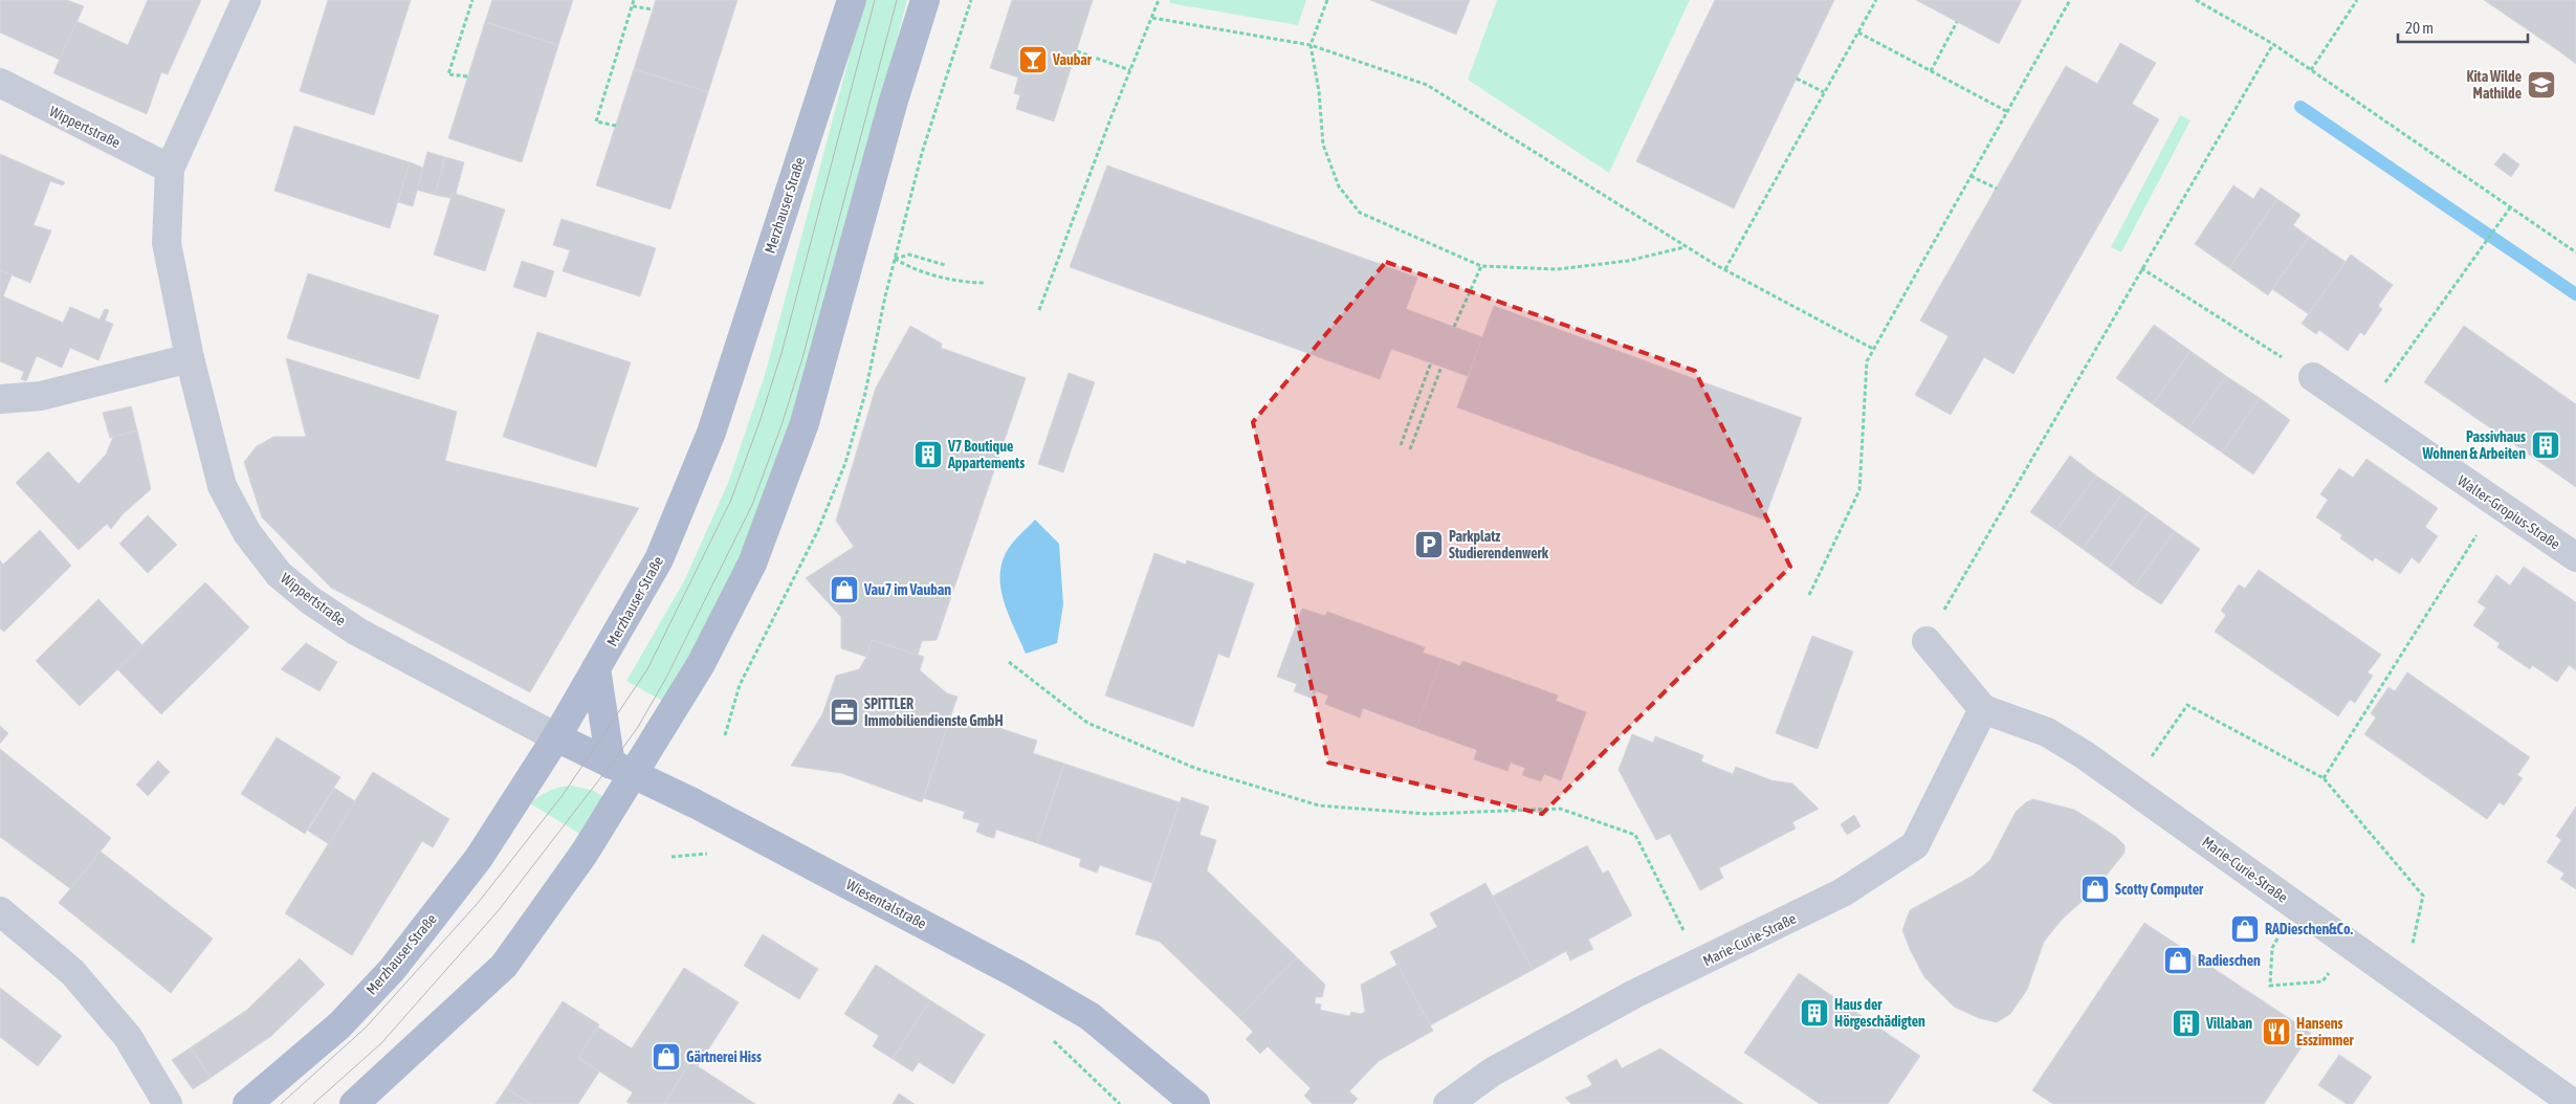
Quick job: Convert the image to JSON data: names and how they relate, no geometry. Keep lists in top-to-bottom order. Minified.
{"streets":{"main road":["Merzhauser Straße","Wiesentalstraße"],"street":["Wippertstraße","Walter-Gropius-Straße","Marie-Curie-Straße"]},"crossings":[["Wippertstraße","Merzhauser Straße"],["Wippertstraße","Wiesentalstraße"],["Merzhauser Straße","Wiesentalstraße"]],"places":{"bar":["Vaubar"],"school or university":["Kita Wilde Mathilde"],"building":["Passivhaus Wohnen & Arbeiten","V7 Boutique Appartements","Haus der Hörgeschädigten","Villaban"],"parking":["Parkplatz Studierendenwerk"],"shop":["Vau7 im Vauban","Scotty Computer","RADieschen&Co.","Radieschen","Gärtnerei Hiss"],"office":["SPITTLER Immobiliendienste GmbH"],"restaurant":["Hansens Esszimmer"]},"scale_bar":"20 m"}
